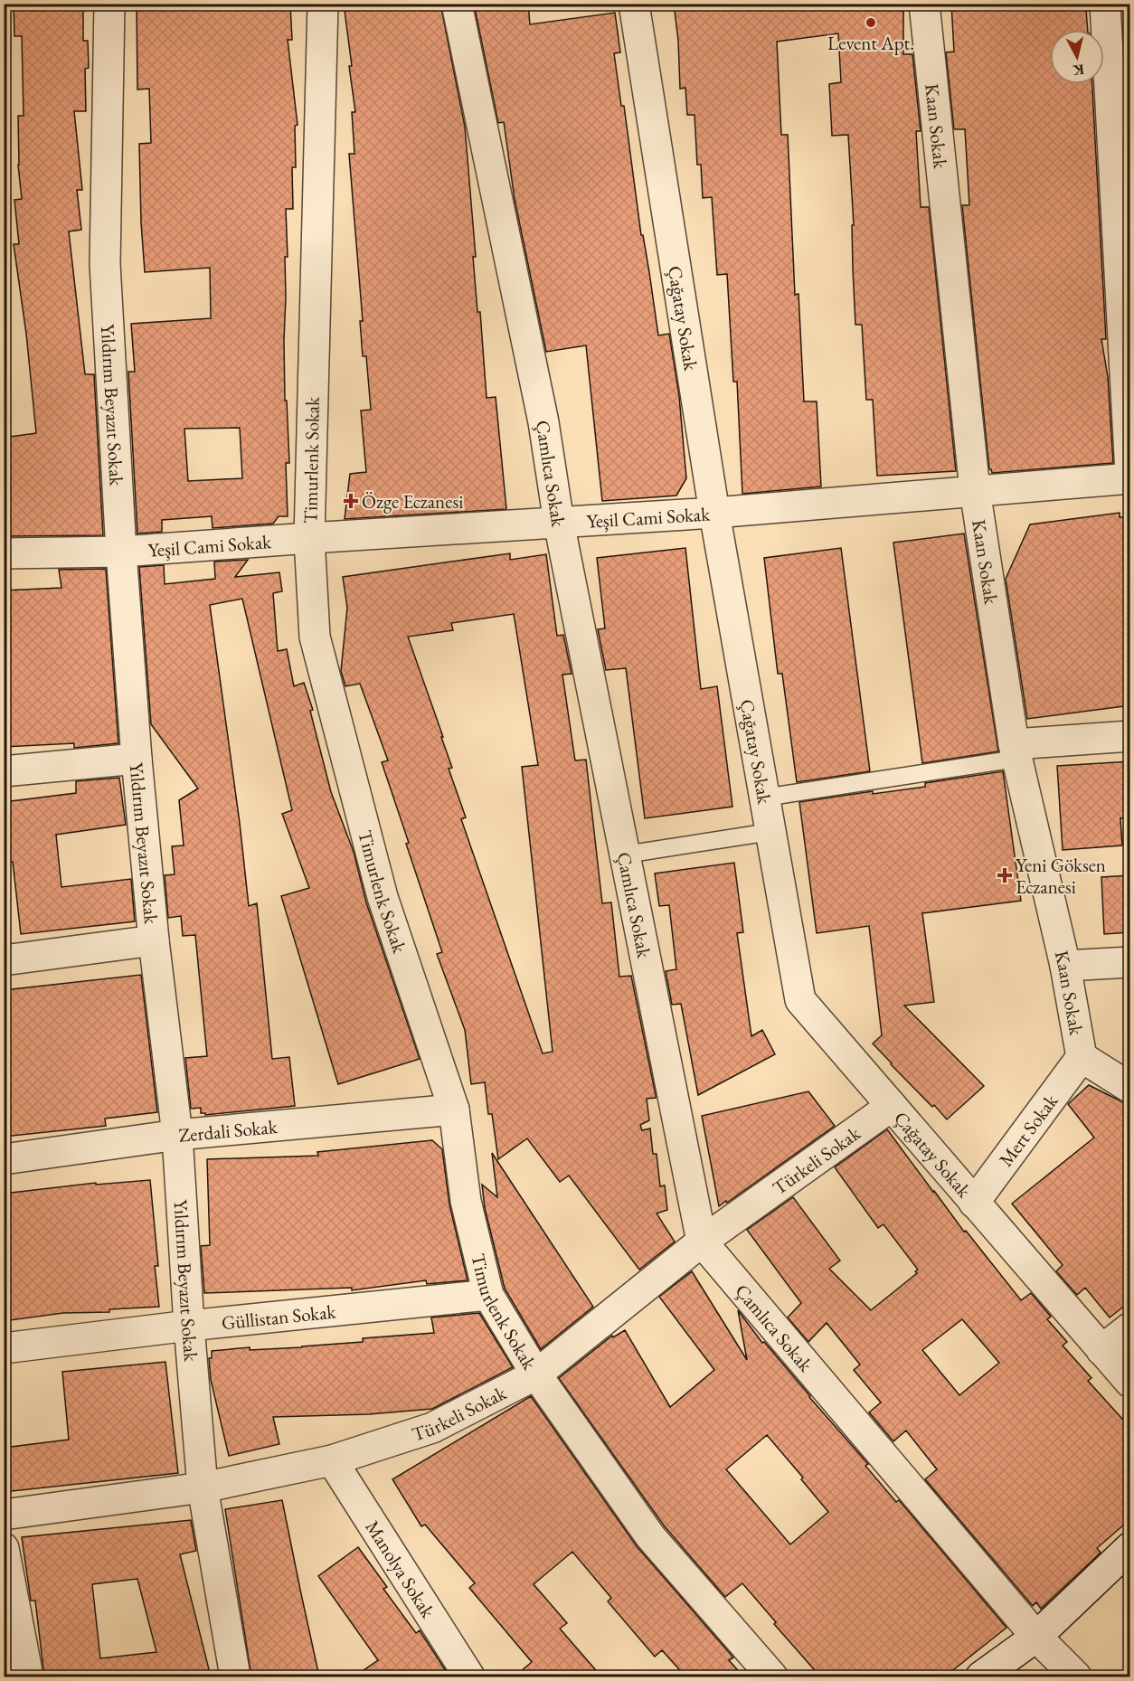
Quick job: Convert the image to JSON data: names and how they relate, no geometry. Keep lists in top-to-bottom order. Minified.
{"streets":{"street":["Kaan Sokak","Çağatay Sokak","Yıldırım Beyazıt Sokak","Timurlenk Sokak","Çamlıca Sokak","Yeşil Cami Sokak","Mert Sokak","Zerdali Sokak","Türkeli Sokak","Güllistan Sokak","Manolya Sokak"]},"crossings":[["Kaan Sokak","Yeşil Cami Sokak"],["Kaan Sokak","Mert Sokak"],["Çağatay Sokak","Yeşil Cami Sokak"],["Çağatay Sokak","Mert Sokak"],["Çağatay Sokak","Türkeli Sokak"],["Yıldırım Beyazıt Sokak","Yeşil Cami Sokak"],["Yıldırım Beyazıt Sokak","Zerdali Sokak"],["Yıldırım Beyazıt Sokak","Türkeli Sokak"],["Yıldırım Beyazıt Sokak","Güllistan Sokak"],["Timurlenk Sokak","Yeşil Cami Sokak"],["Timurlenk Sokak","Zerdali Sokak"],["Timurlenk Sokak","Türkeli Sokak"],["Timurlenk Sokak","Güllistan Sokak"],["Çamlıca Sokak","Yeşil Cami Sokak"],["Çamlıca Sokak","Türkeli Sokak"],["Türkeli Sokak","Manolya Sokak"]],"places":{"other":["Levent Apt."],"health":["Özge Eczanesi","Yeni Göksen Eczanesi"]},"north":"bottom"}
